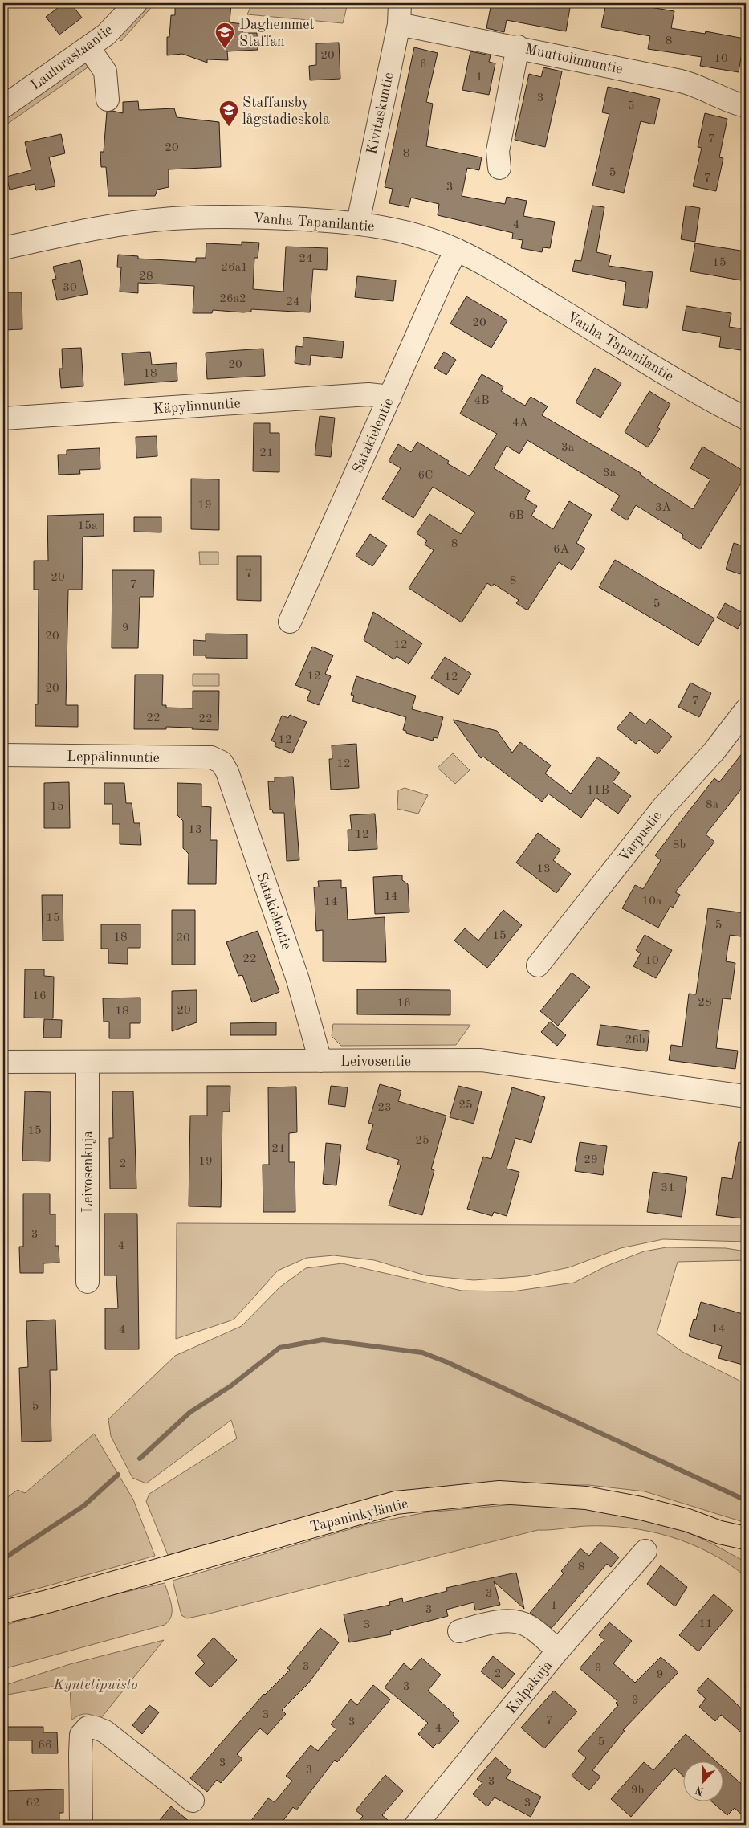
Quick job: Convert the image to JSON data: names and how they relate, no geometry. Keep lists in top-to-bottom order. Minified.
{"streets":{"main road":["Tapaninkyläntie"],"street":["Laulurastaantie","Muuttolinnuntie","Kivitaskuntie","Vanha Tapanilantie","Käpylinnuntie","Satakielentie","Leppälinnuntie","Varpustie","Leivosentie","Leivosenkuja","Kalpakuja"]},"crossings":[["Muuttolinnuntie","Kivitaskuntie"],["Kivitaskuntie","Vanha Tapanilantie"],["Vanha Tapanilantie","Satakielentie"],["Käpylinnuntie","Satakielentie"],["Satakielentie","Leppälinnuntie"],["Satakielentie","Leivosentie"],["Leivosentie","Leivosenkuja"]],"parks":["Kyntelipuisto"],"places":{"school or university":["Daghemmet Staffan","Staffansby lågstadieskola"]},"house_numbers":["8","20","10","6","1","3","5","7","20","8","5","7","3","4","24","15","26a1","28","30","26a2","24","20","20","18","4B","4A","3a","21","3a","6C","19","3A","6B","15a","8","6A","7","20","8","7","5","9","20","12","12","12","20","7","22","22","12","12","11B","8a","15","13","12","8b","13","14","10a","14","15","5","15","18","20","22","10","16","28","16","20","18","26b","25","23","15","25","21","29","19","2","31","3","4","14","4","5","8","3","1","3","11","3","3","9","2","9","3","9","3","7","3","4","5","66","3","3","3","9b","62","3"],"north":"bottom"}
